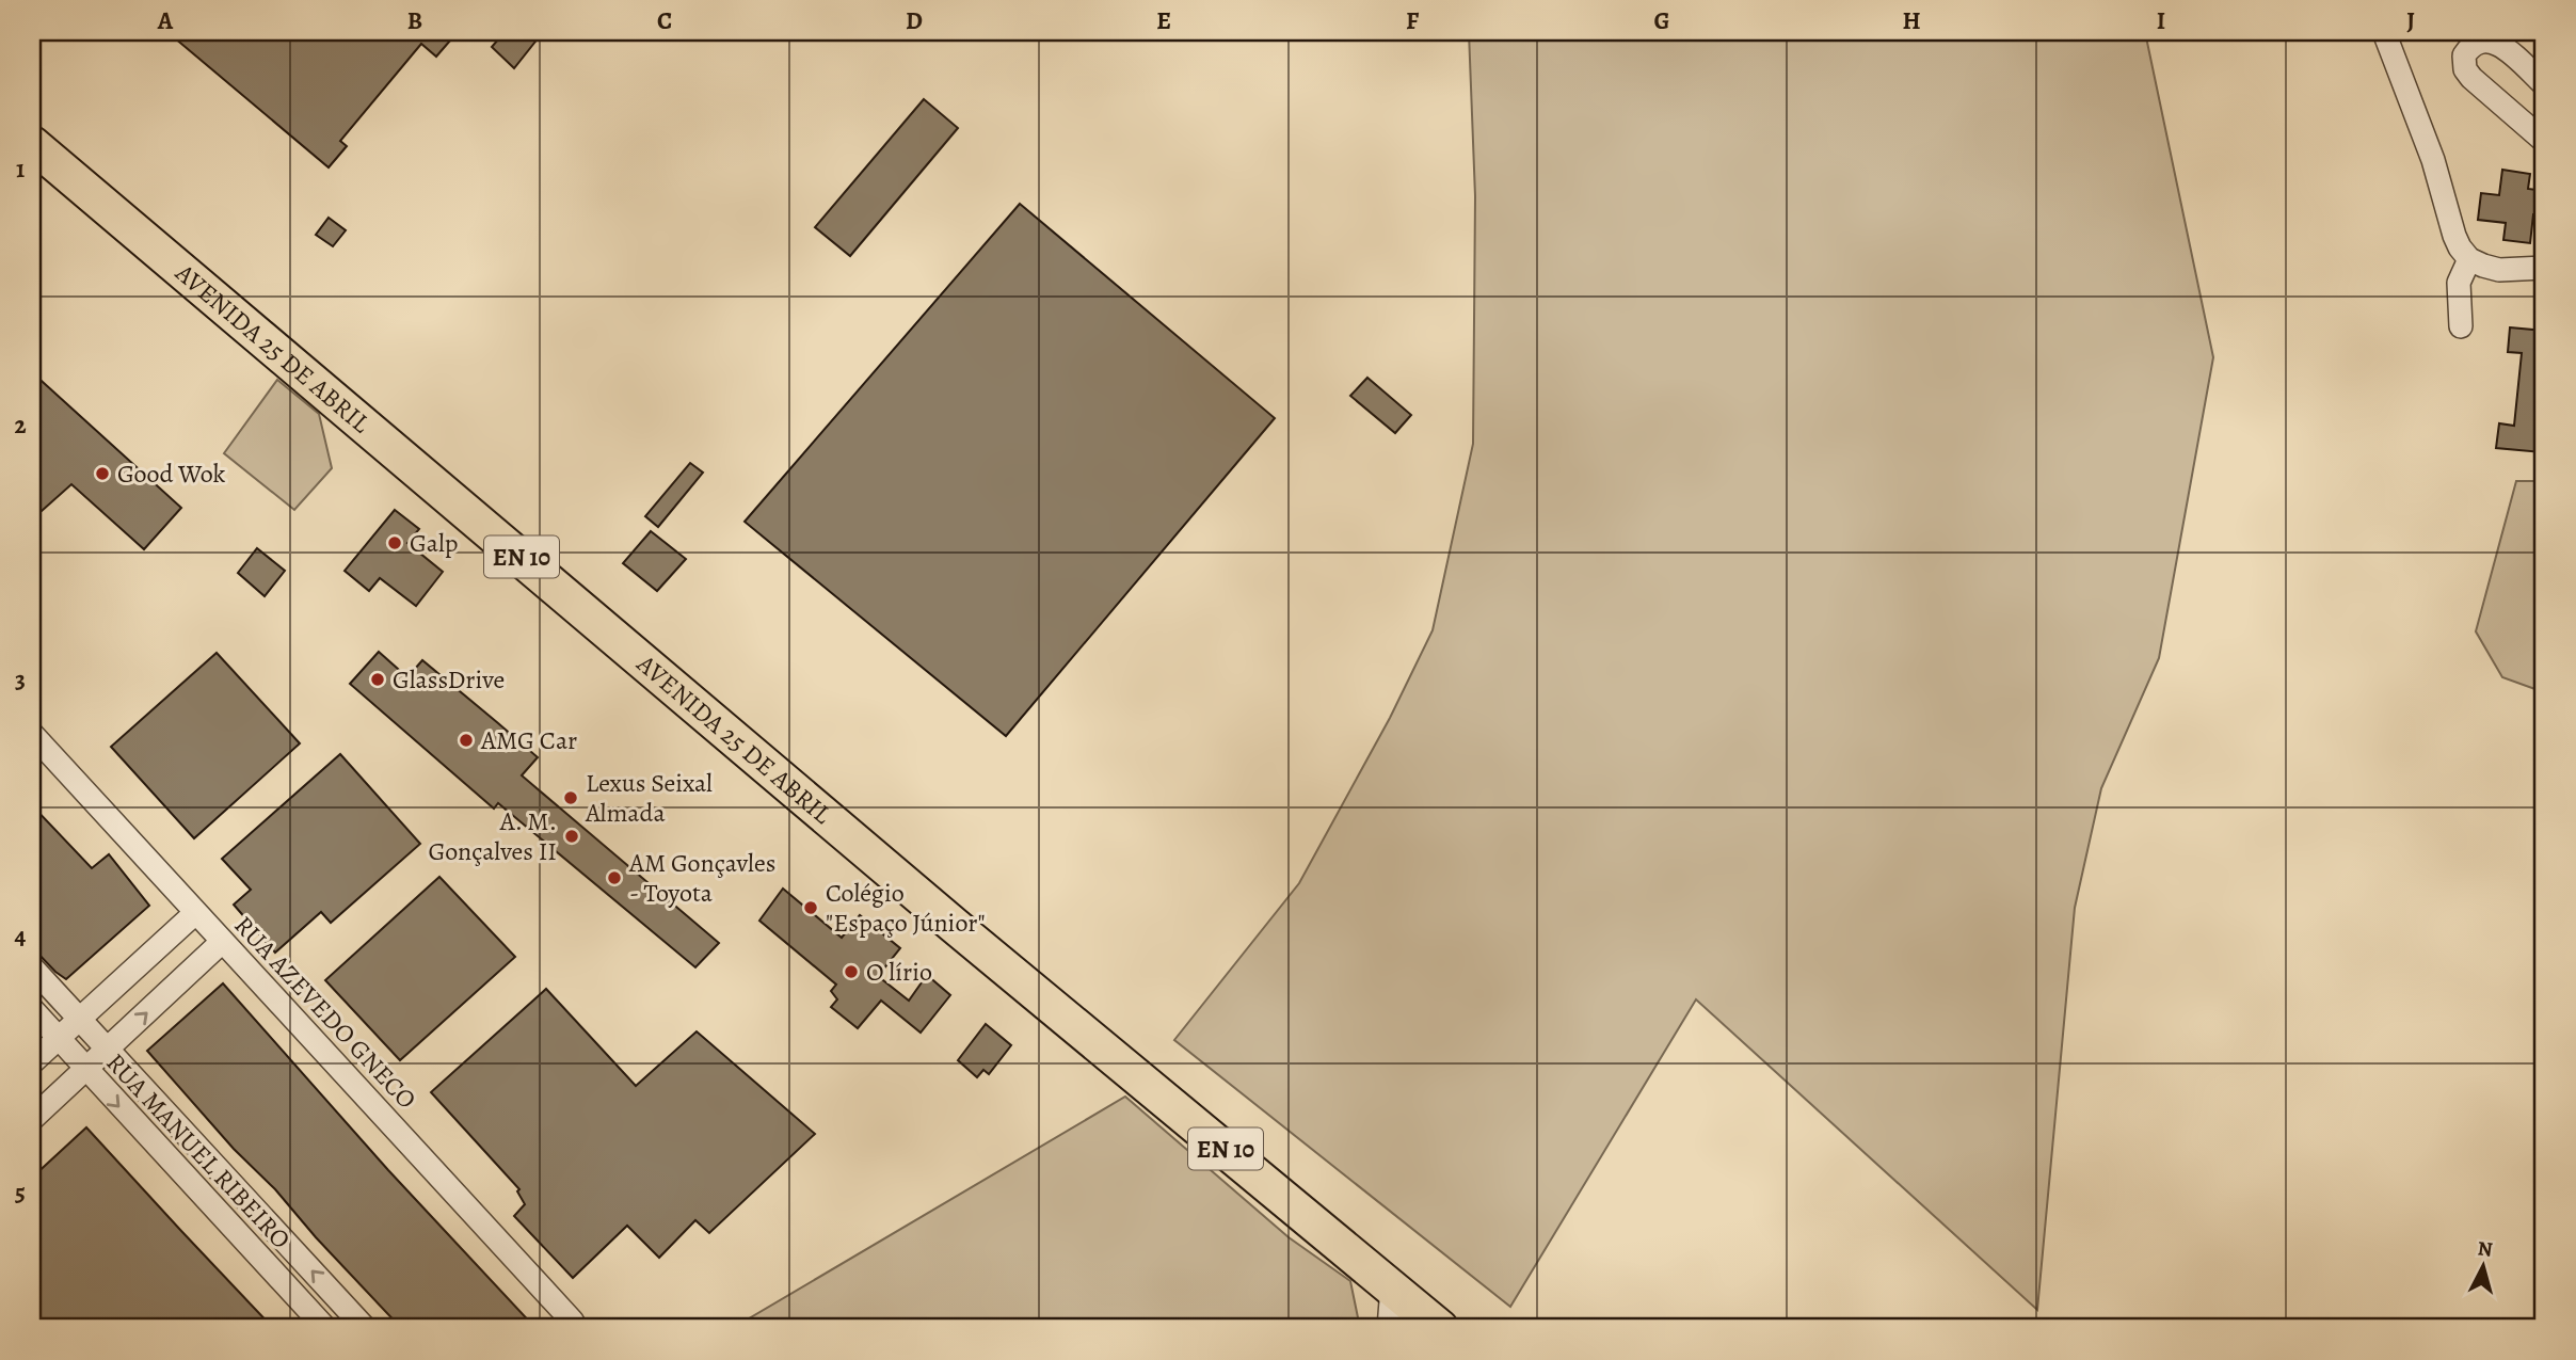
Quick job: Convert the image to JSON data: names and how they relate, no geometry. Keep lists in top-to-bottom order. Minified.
{"streets":{"main road":["AVENIDA 25 DE ABRIL","EN 10"],"street":["RUA AZEVEDO GNECO","RUA MANUEL RIBEIRO"]},"places":["Good Wok","Galp","GlassDrive","AMG Car","Lexus Seixal Almada","A. M. Gonçalves II","AM Gonçavles - Toyota","Colégio \"Espaço Júnior\"","O lírio"],"north":"top","grid":{"columns":["A","B","C","D","E","F","G","H","I","J"],"rows":["1","2","3","4","5"]}}
